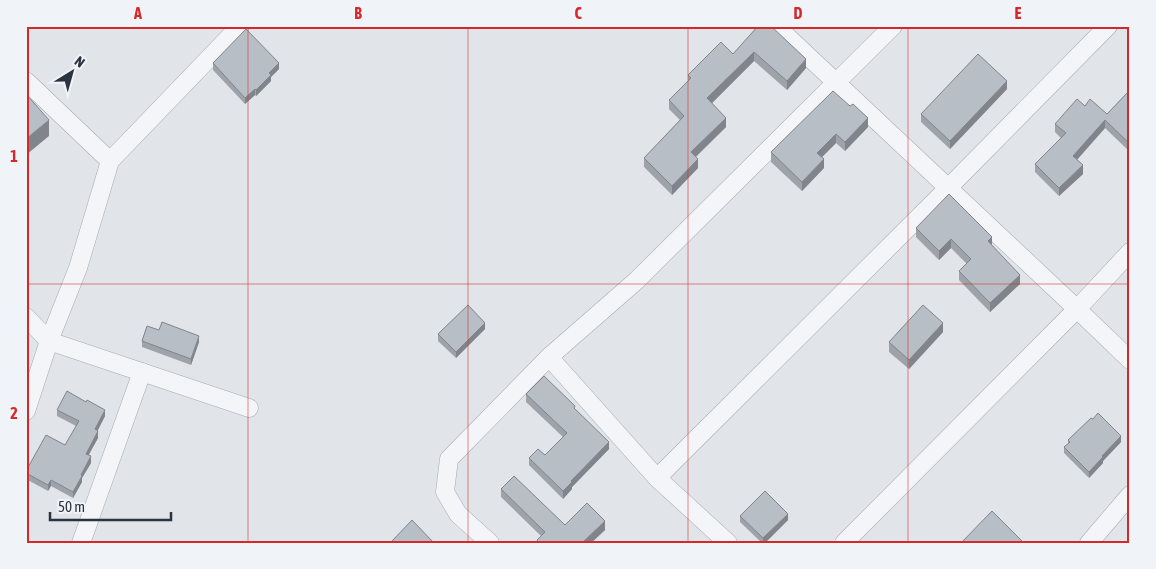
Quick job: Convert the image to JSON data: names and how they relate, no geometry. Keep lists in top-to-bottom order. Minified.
{"scale_bar":"50 m","north":"top right","grid":{"columns":["A","B","C","D","E"],"rows":["1","2"]}}
